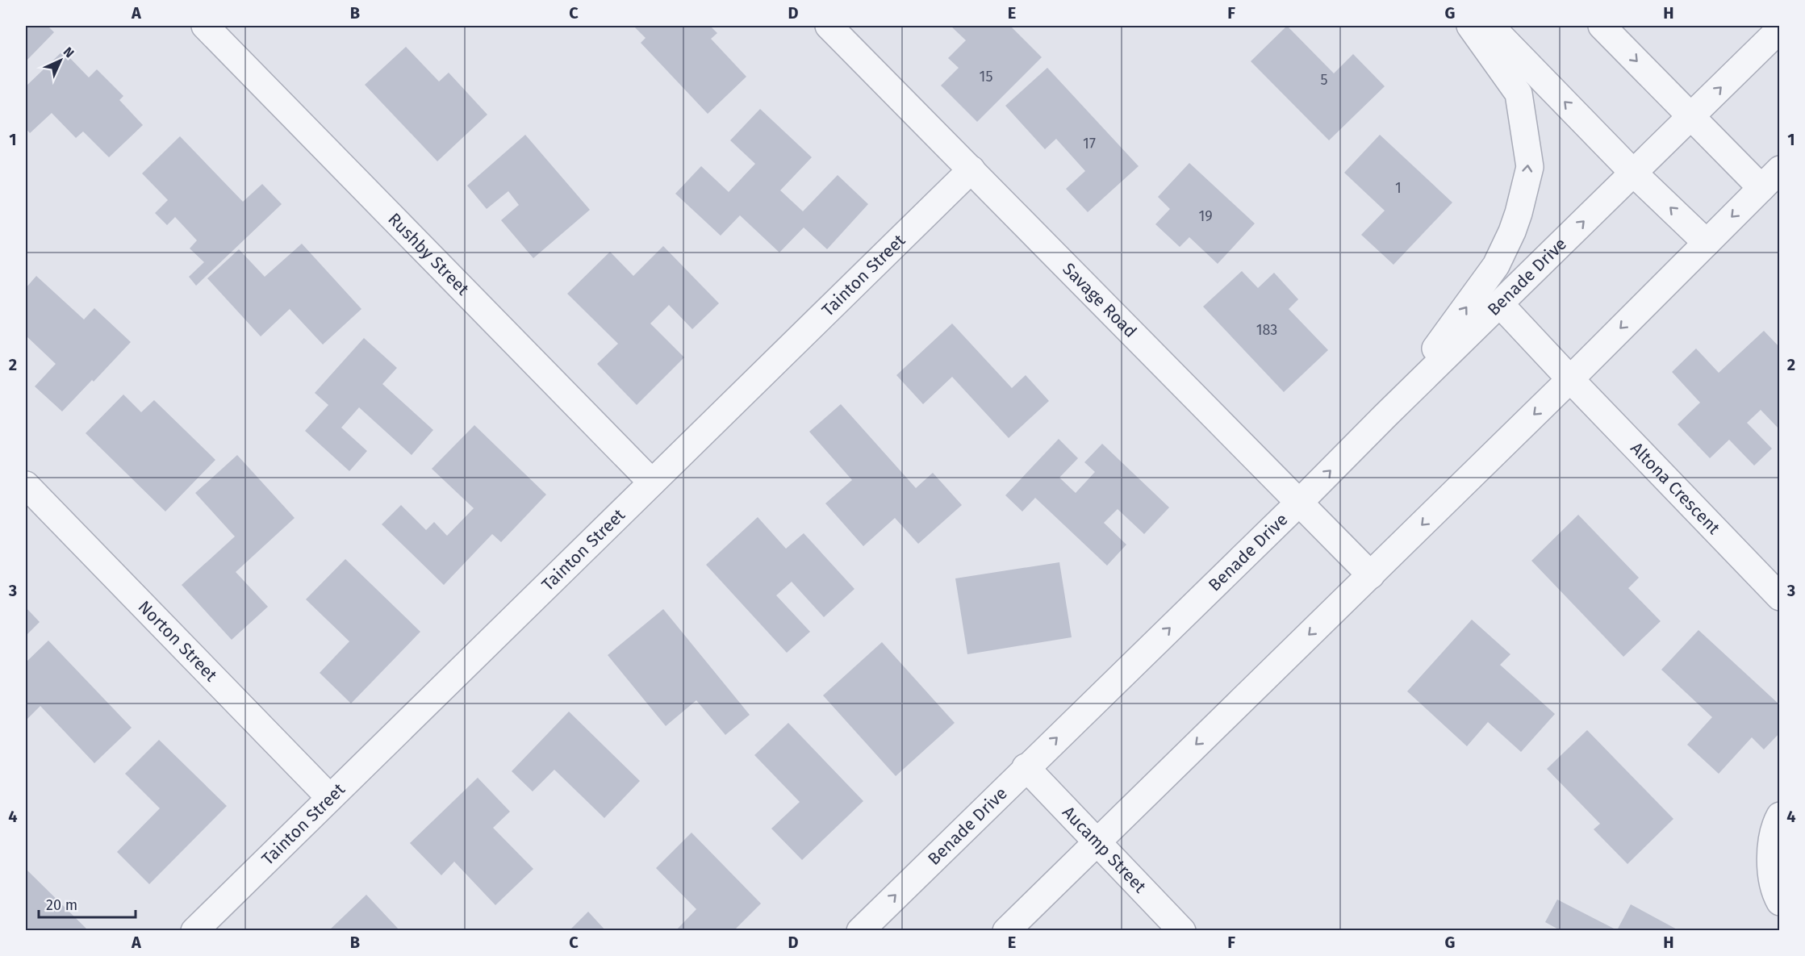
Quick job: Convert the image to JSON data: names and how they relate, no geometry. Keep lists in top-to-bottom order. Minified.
{"streets":{"street":["Rushby Street","Tainton Street","Benade Drive","Savage Road","Altona Crescent","Norton Street","Aucamp Street"]},"crossings":[["Rushby Street","Tainton Street"],["Tainton Street","Savage Road"],["Tainton Street","Norton Street"],["Benade Drive","Savage Road"],["Benade Drive","Altona Crescent"],["Benade Drive","Aucamp Street"]],"house_numbers":["15","5","17","1","19","183"],"scale_bar":"20 m","north":"top right","grid":{"columns":["A","B","C","D","E","F","G","H"],"rows":["1","2","3","4"]}}
